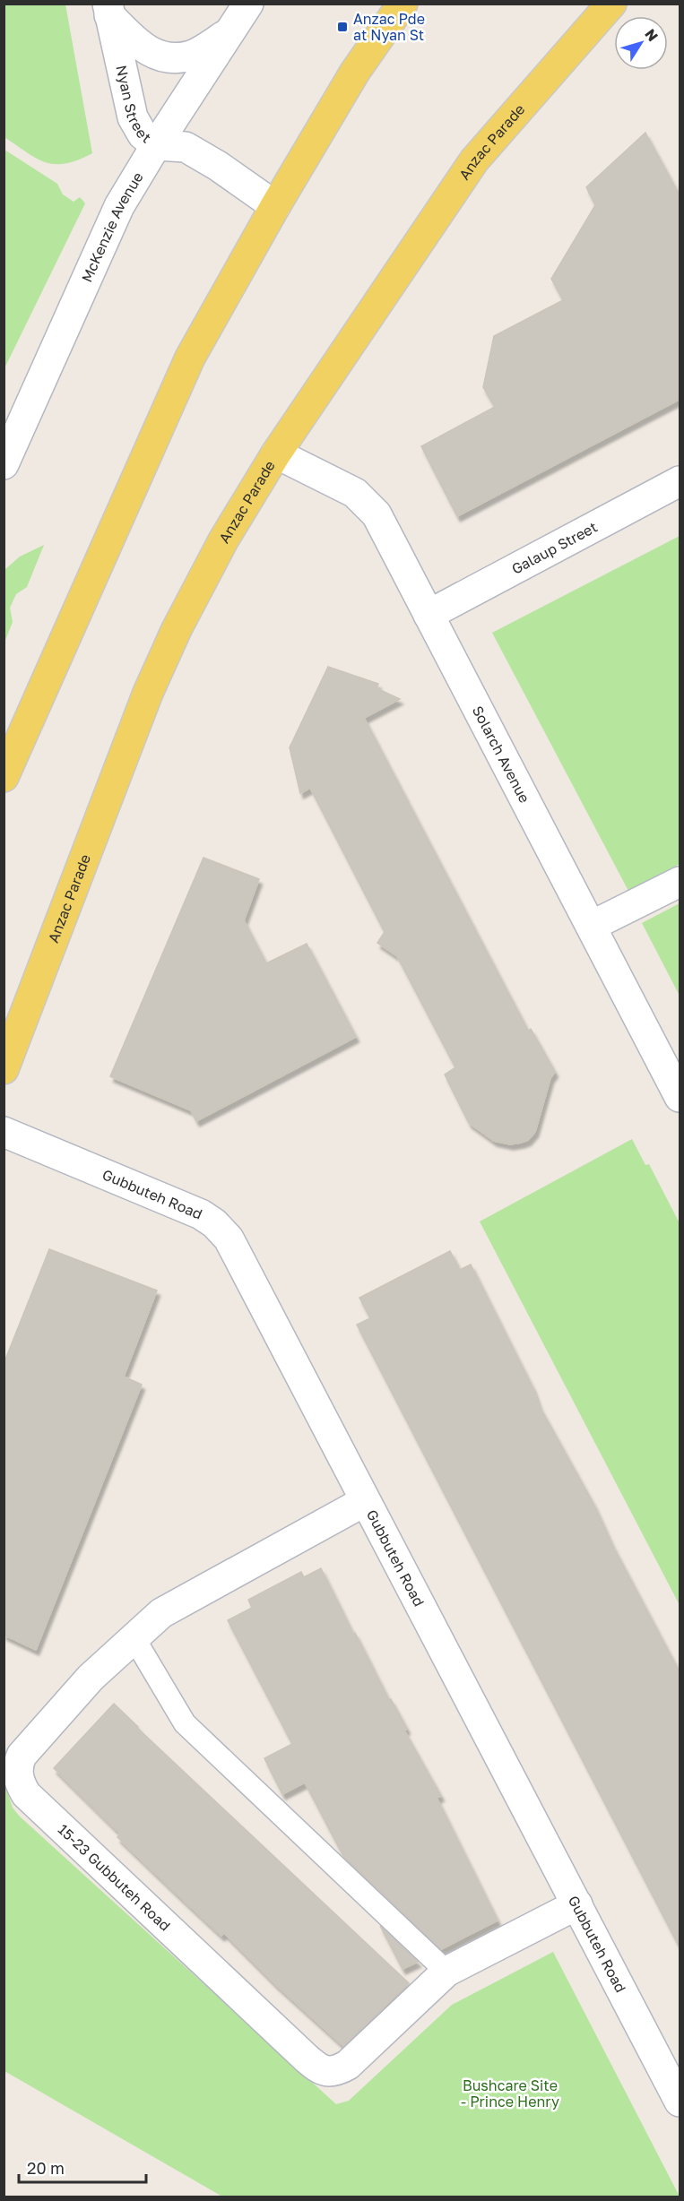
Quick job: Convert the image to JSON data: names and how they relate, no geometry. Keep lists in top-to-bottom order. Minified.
{"streets":{"main road":["Anzac Parade"],"street":["Nyan Street","McKenzie Avenue","Galaup Street","Solarch Avenue","Gubbuteh Road","15-23 Gubbuteh Road"]},"crossings":[["Nyan Street","McKenzie Avenue"],["Anzac Parade","Solarch Avenue"],["Galaup Street","Solarch Avenue"],["Gubbuteh Road","15-23 Gubbuteh Road"]],"parks":["Bushcare Site - Prince Henry"],"places":{"transit":["Anzac Pde at Nyan St"]},"scale_bar":"20 m","north":"top right"}
